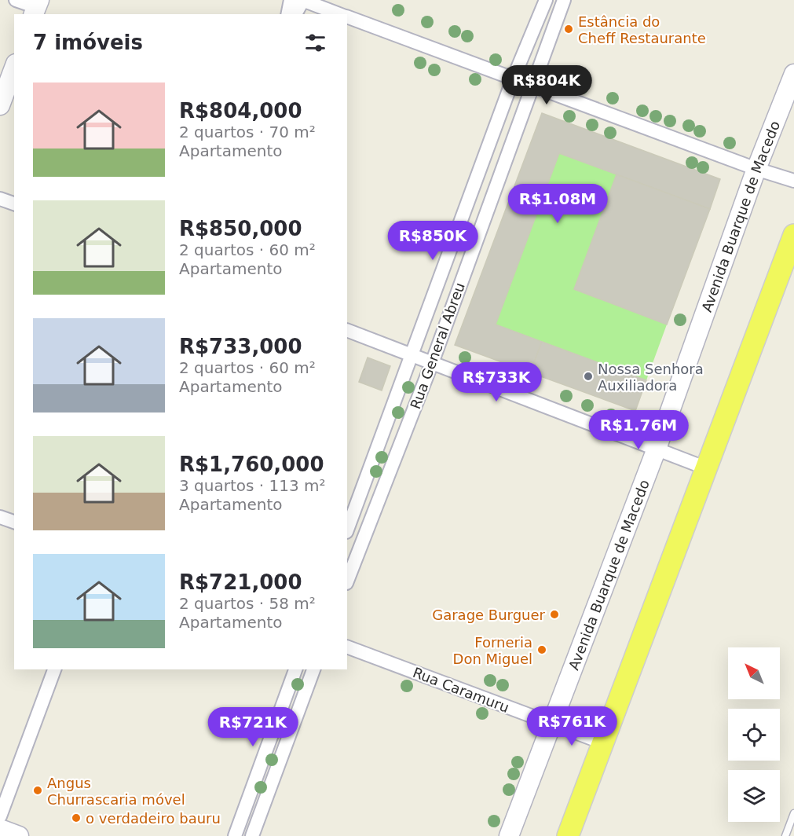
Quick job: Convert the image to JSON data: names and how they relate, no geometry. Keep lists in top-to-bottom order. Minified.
{"streets":{"main road":["Avenida Buarque de Macedo"],"street":["Rua General Abreu","Rua Caramuru"]},"crossings":[["Avenida Buarque de Macedo","Rua Caramuru"]],"places":["Estância do Cheff Restaurante","Nossa Senhora Auxiliadora","Garage Burguer","Forneria Don Miguel","Angus Churrascaria móvel","o verdadeiro bauru"],"north":"top left","page":{"heading":"7 imóveis","price":["R$804K","R$1.08M","R$850K","R$733K","R$1.76M","R$761K","R$721K"],"list":[{"name":"R$804,000","note":"2 quartos · 70 m² · Apartamento"},{"name":"R$850,000","note":"2 quartos · 60 m² · Apartamento"},{"name":"R$733,000","note":"2 quartos · 60 m² · Apartamento"},{"name":"R$1,760,000","note":"3 quartos · 113 m² · Apartamento"},{"name":"R$721,000","note":"2 quartos · 58 m² · Apartamento"}]}}
